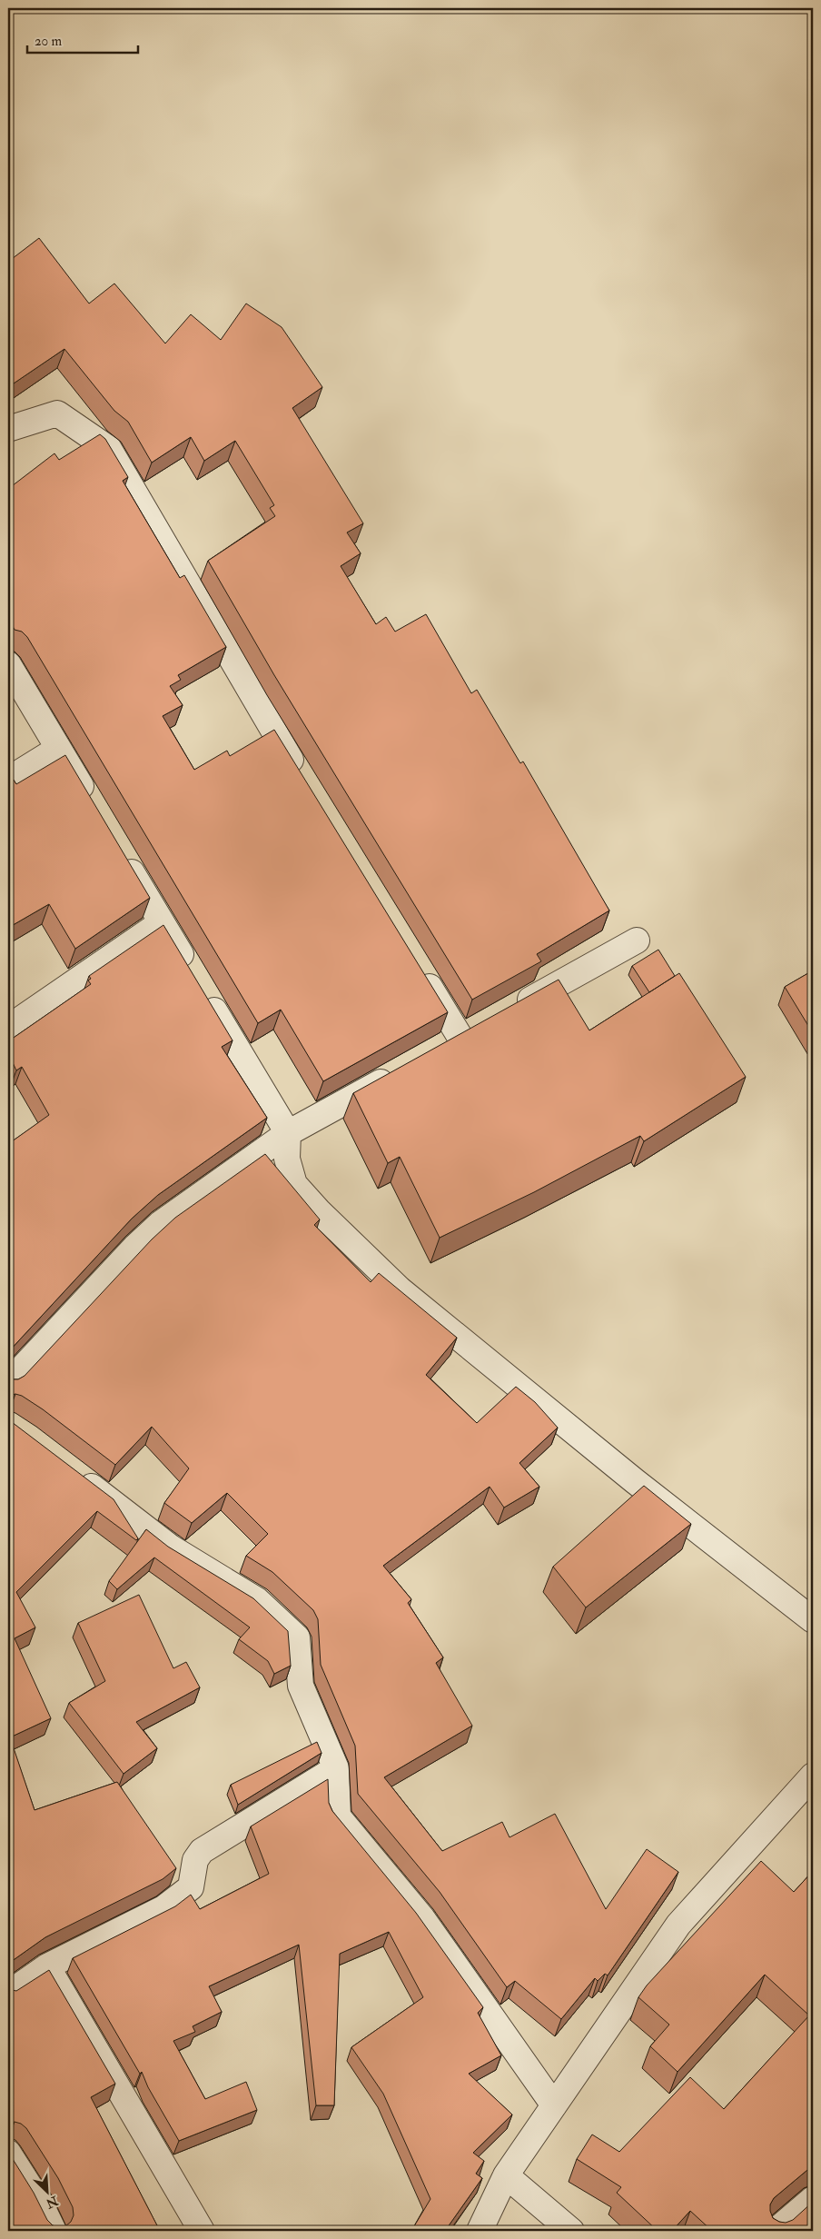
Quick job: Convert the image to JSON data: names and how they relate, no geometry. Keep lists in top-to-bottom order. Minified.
{"scale_bar":"20 m","north":"bottom right"}
